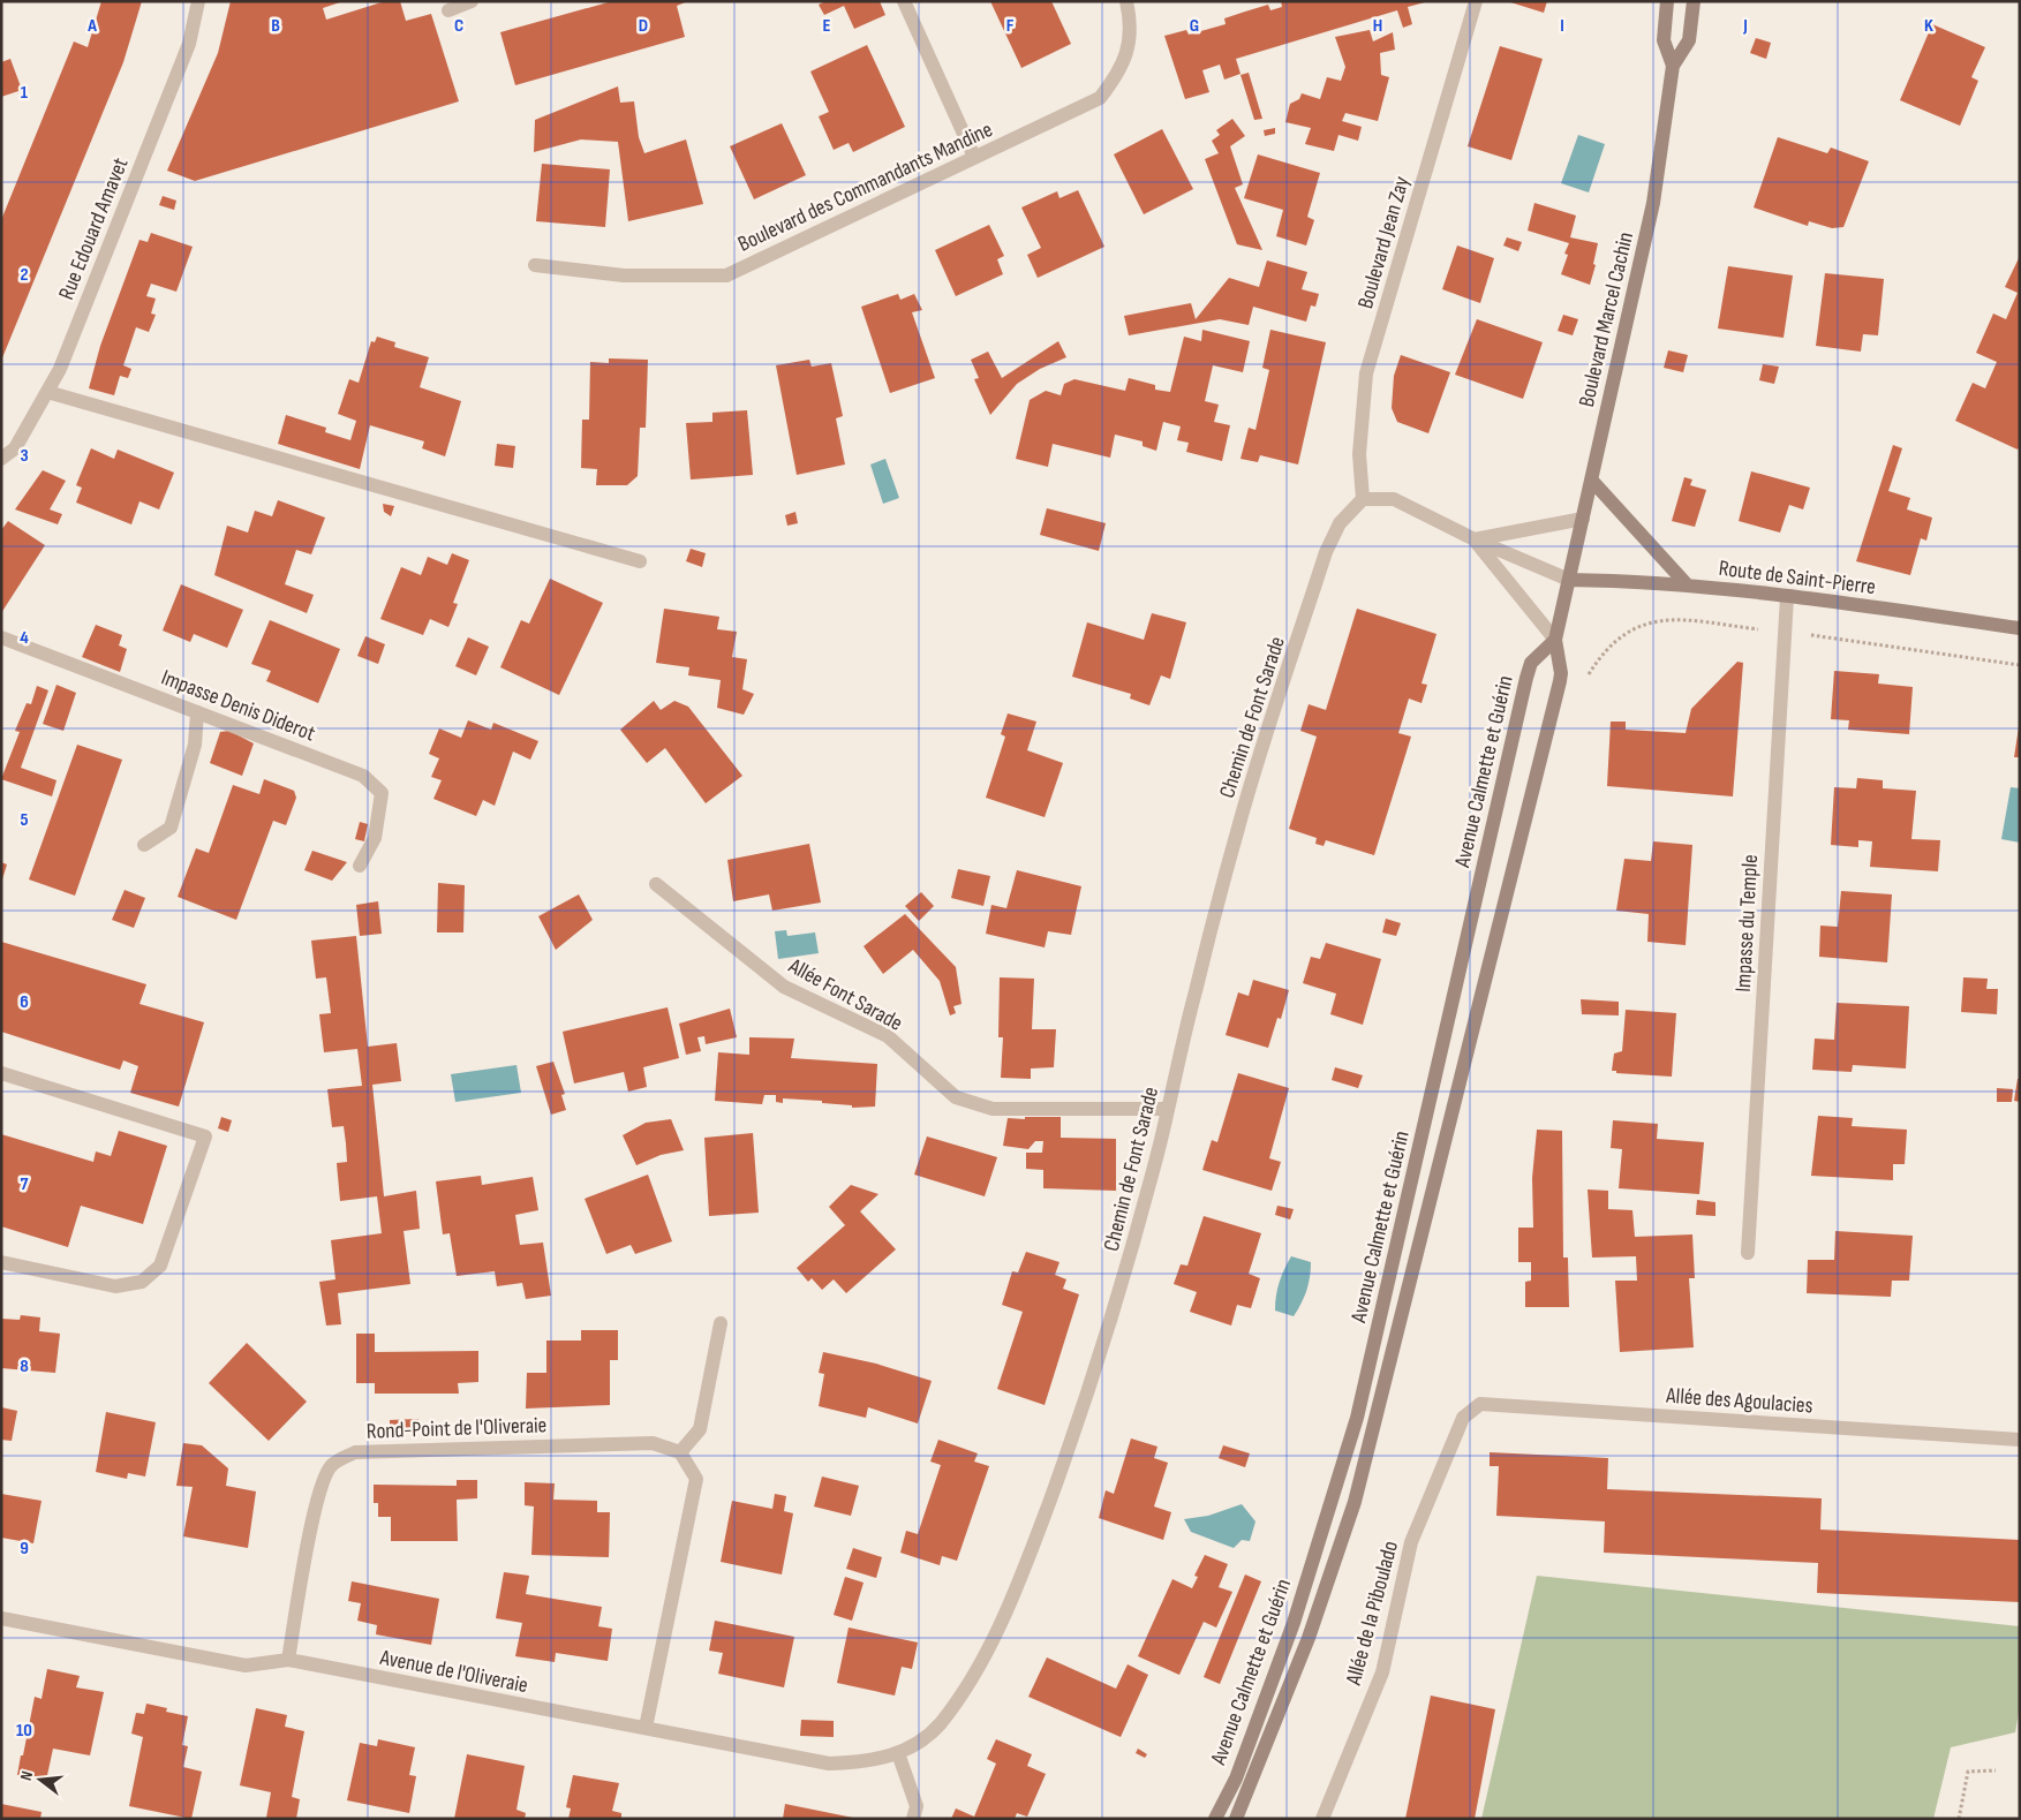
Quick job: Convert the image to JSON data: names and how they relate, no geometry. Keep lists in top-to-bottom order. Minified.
{"streets":{"main road":["Boulevard Marcel Cachin","Route de Saint-Pierre","Avenue Calmette et Guérin"],"street":["Boulevard des Commandants Mandine","Rue Edouard Amavet","Boulevard Jean Zay","Impasse Denis Diderot","Chemin de Font Sarade","Impasse du Temple","Allée Font Sarade","Allée des Agoulacies","Rond-Point de l'Oliveraie","Allée de la Piboulado","Avenue de l'Oliveraie"]},"crossings":[["Boulevard Jean Zay","Chemin de Font Sarade"],["Boulevard Marcel Cachin","Route de Saint-Pierre"],["Boulevard Marcel Cachin","Avenue Calmette et Guérin"],["Route de Saint-Pierre","Avenue Calmette et Guérin"],["Route de Saint-Pierre","Impasse du Temple"],["Chemin de Font Sarade","Allée Font Sarade"],["Chemin de Font Sarade","Avenue de l'Oliveraie"],["Allée des Agoulacies","Allée de la Piboulado"],["Rond-Point de l'Oliveraie","Avenue de l'Oliveraie"]],"north":"left","grid":{"columns":["A","B","C","D","E","F","G","H","I","J","K"],"rows":["1","2","3","4","5","6","7","8","9","10"]}}
